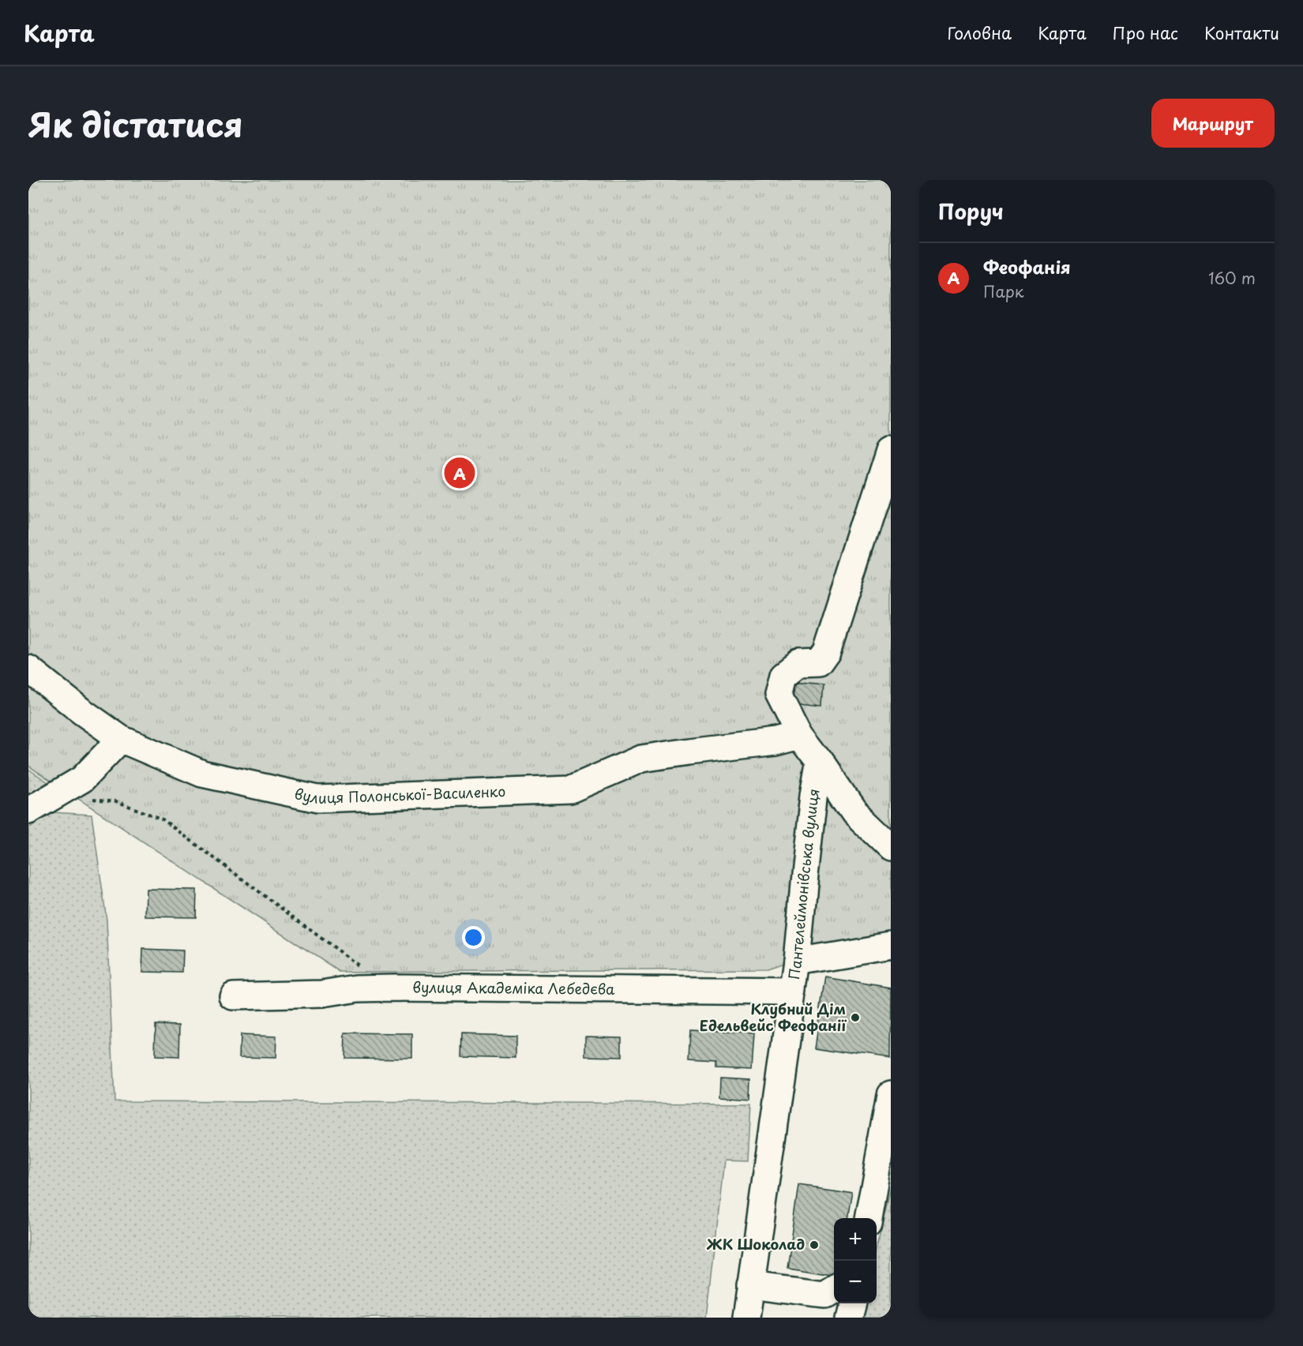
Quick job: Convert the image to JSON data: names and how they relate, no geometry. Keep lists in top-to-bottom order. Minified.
{"streets":{"street":["вулиця Полонської-Василенко","Пантелеймонівська вулиця","вулиця Академіка Лебедєва"]},"crossings":[["Пантелеймонівська вулиця","вулиця Академіка Лебедєва"]],"places":["Клубний Дім Едельвейс Феофанії","ЖК Шоколад"],"page":{"header":"Карта","nav":["Головна","Карта","Про нас","Контакти"],"title":"Як дістатися","buttons":"Маршрут","heading":"Поруч","list":[{"mark":"A","name":"Феофанія","note":"Парк","value":"160 m"}],"pins":"A","map_buttons":["+","−"]}}
